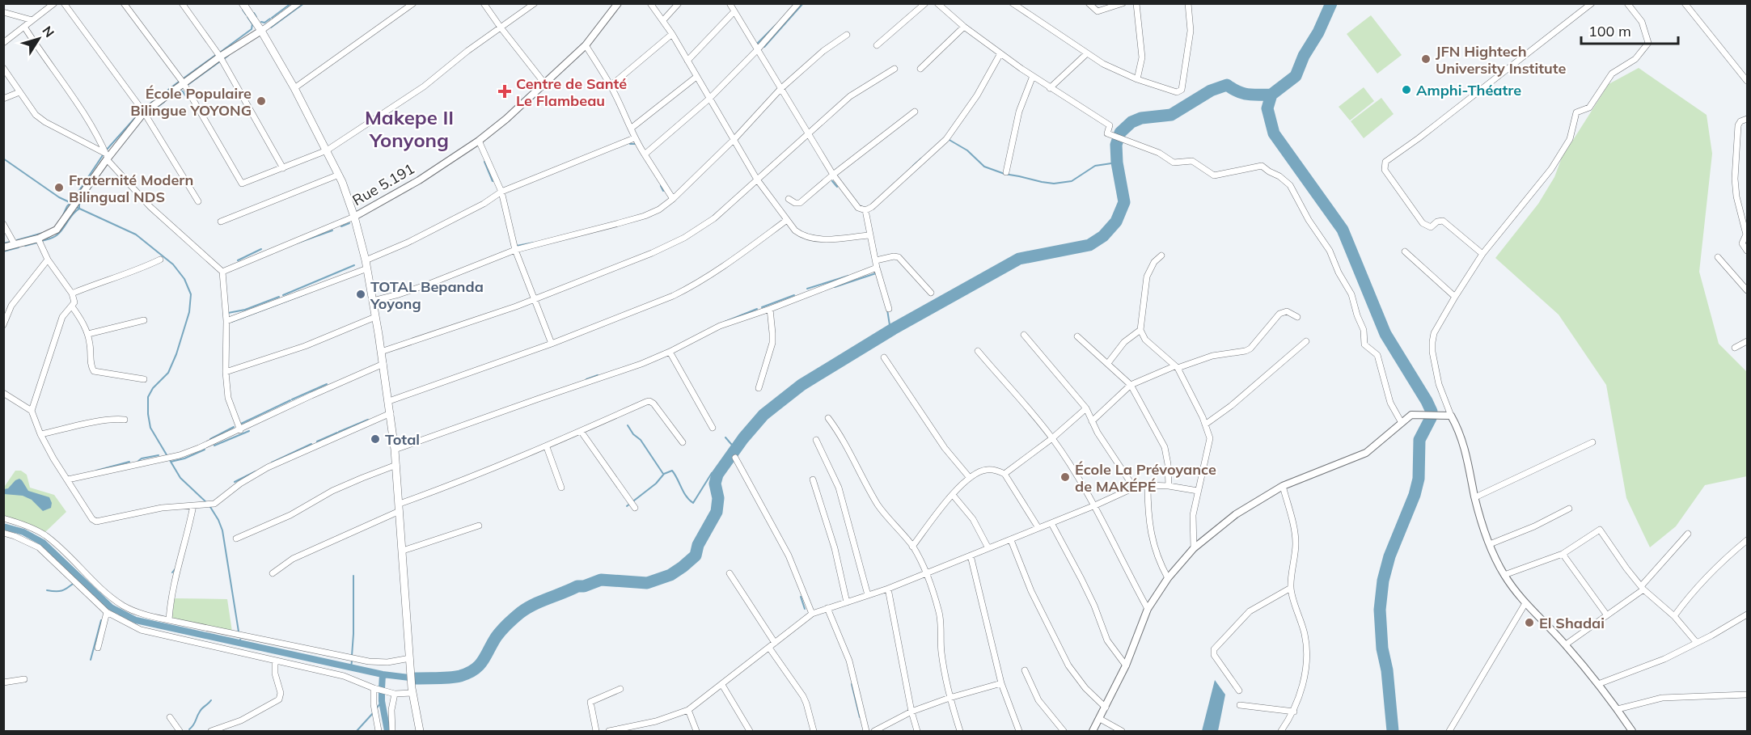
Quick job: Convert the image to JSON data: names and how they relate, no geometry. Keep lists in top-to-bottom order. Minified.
{"streets":{"street":["Rue 5.191"]},"districts":["Makepe II Yonyong"],"places":{"other":["JFN Hightech University Institute","Amphi-Théatre","École Populaire Bilingue YOYONG","Fraternité Modern Bilingual NDS","TOTAL Bepanda Yoyong","Total","École La Prévoyance de MAKÉPÉ","El Shadai"],"health":["Centre de Santé Le Flambeau"]},"scale_bar":"100 m","north":"top right"}
